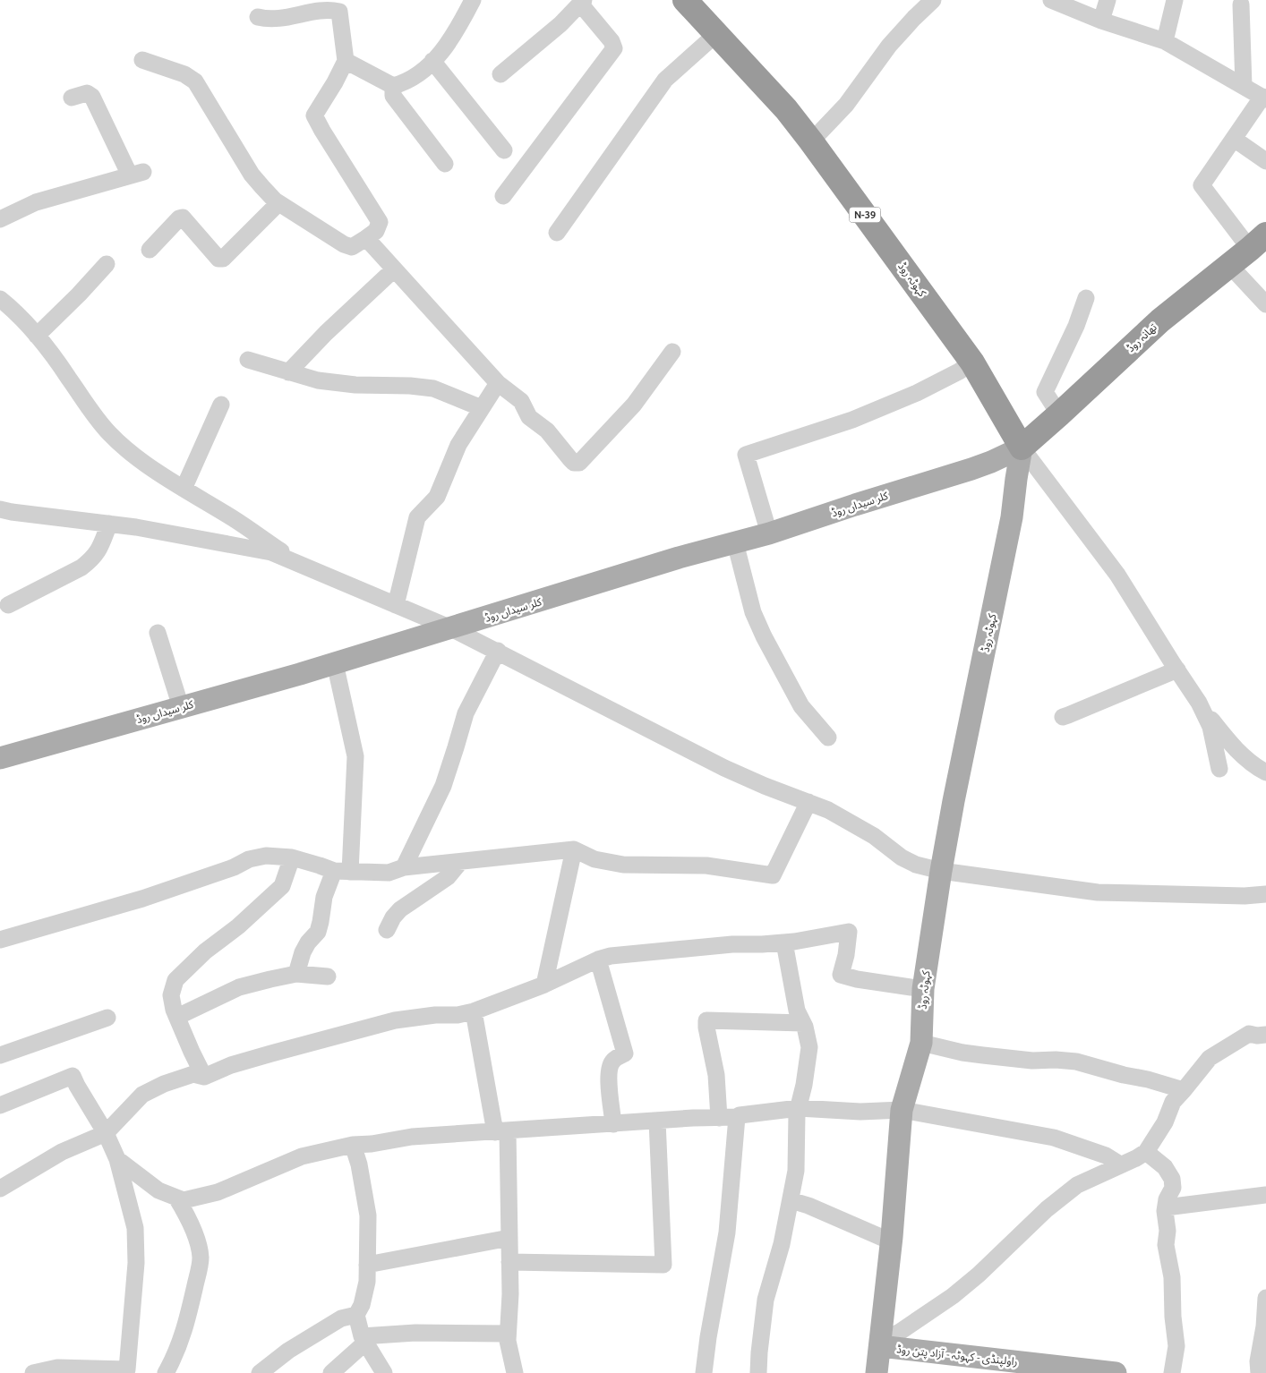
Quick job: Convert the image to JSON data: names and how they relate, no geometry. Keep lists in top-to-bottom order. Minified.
{"streets":{"highway":["N-39","کہوٹہ روڈ","تھانہ روڈ"],"main road":["کلر سیداں روڈ","راولپنڈی - کہوٹہ - آزاد پتن روڈ"]},"crossings":[["کہوٹہ روڈ","تھانہ روڈ"],["کہوٹہ روڈ","کلر سیداں روڈ"],["کہوٹہ روڈ","راولپنڈی - کہوٹہ - آزاد پتن روڈ"],["تھانہ روڈ","کلر سیداں روڈ"]]}
